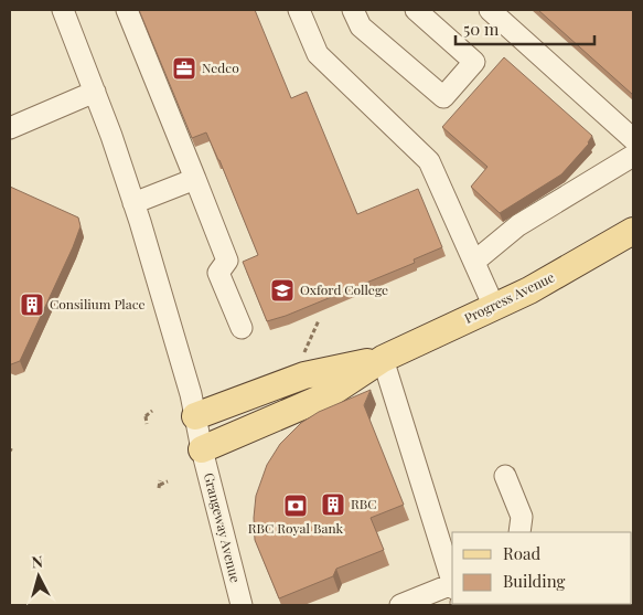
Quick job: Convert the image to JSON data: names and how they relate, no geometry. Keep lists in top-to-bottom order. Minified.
{"streets":{"main road":["Progress Avenue"],"street":["Grangeway Avenue"]},"crossings":[["Progress Avenue","Grangeway Avenue"]],"places":{"office":["Nedco"],"school or university":["Oxford College"],"building":["Consilium Place","RBC"],"bank":["RBC Royal Bank"]},"legend":["Road","Building"],"scale_bar":"50 m","north":"top"}
